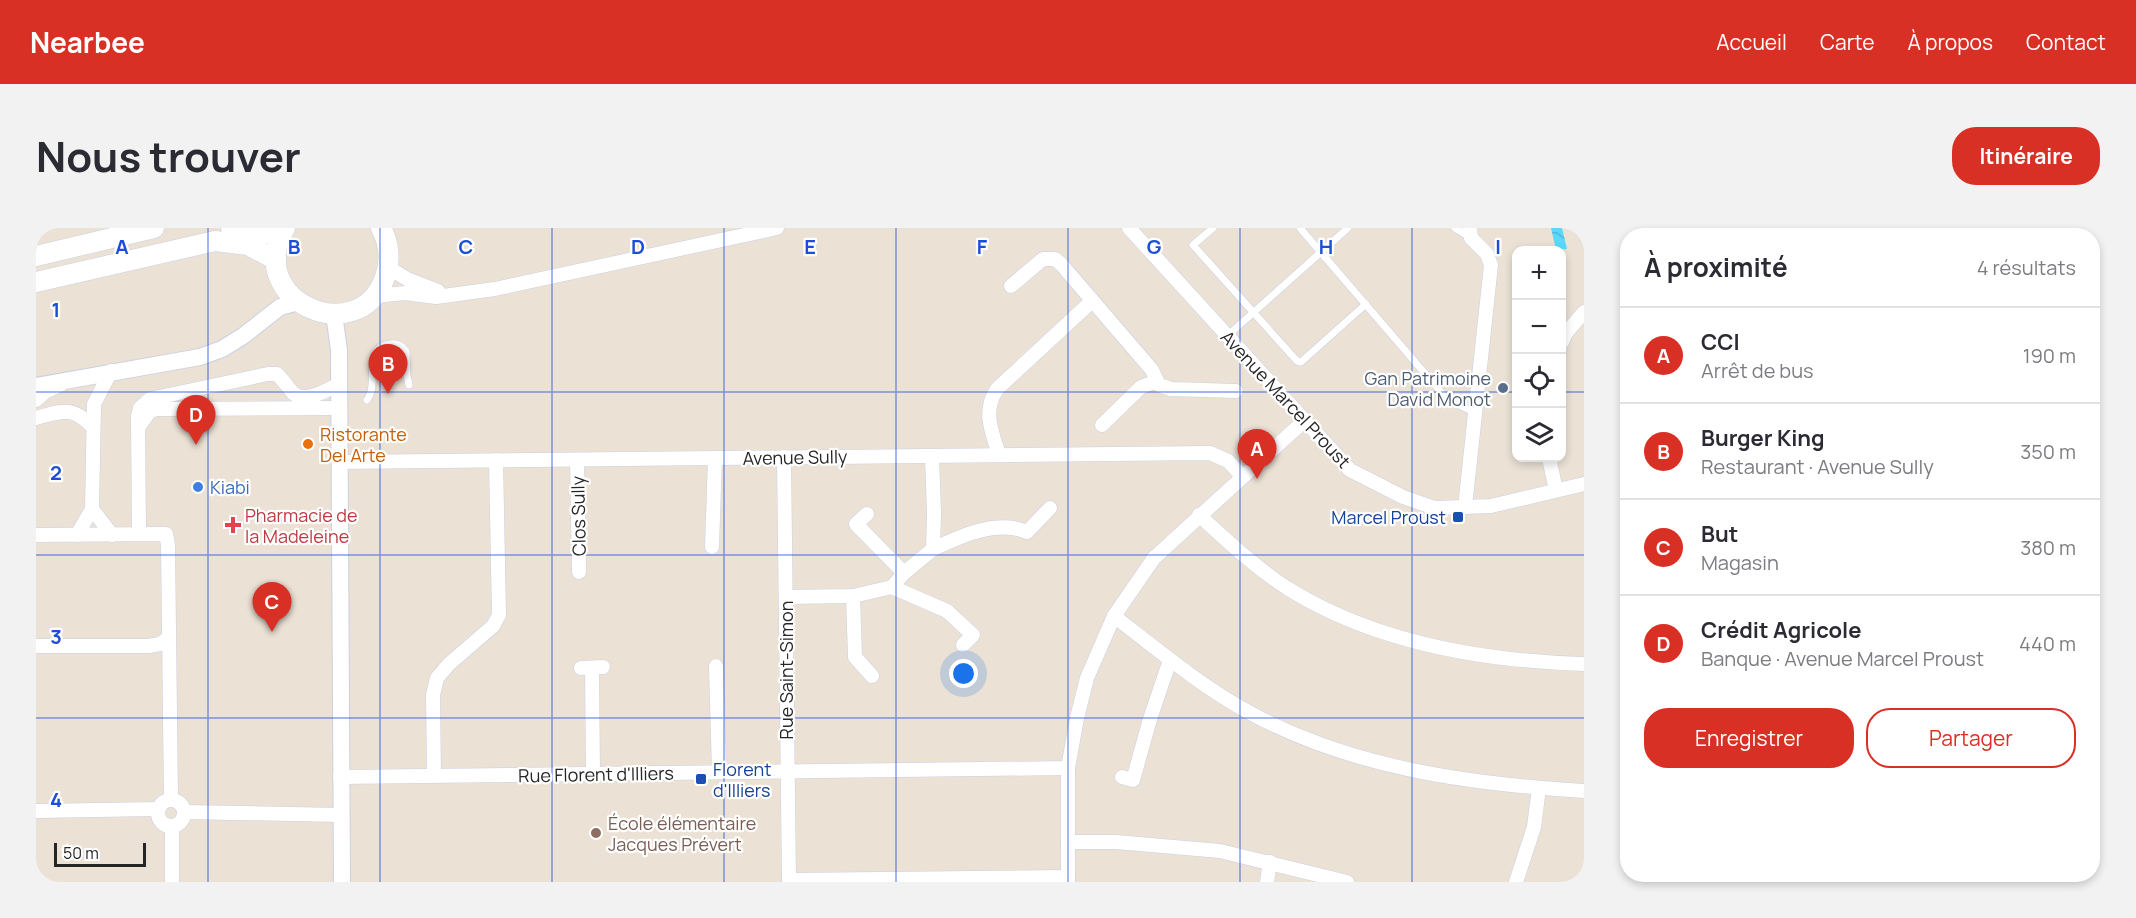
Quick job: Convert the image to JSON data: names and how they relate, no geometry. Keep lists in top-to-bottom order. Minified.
{"streets":{"street":["Avenue Marcel Proust","Avenue Sully","Clos Sully","Rue Saint-Simon","Rue Florent d'Illiers"]},"crossings":[["Avenue Sully","Clos Sully"],["Avenue Sully","Rue Saint-Simon"],["Rue Saint-Simon","Rue Florent d'Illiers"]],"places":{"other":["Gan Patrimoine David Monot","Ristorante Del Arte","Kiabi","École élémentaire Jacques Prévert"],"transit":["Marcel Proust","Florent d'Illiers"],"health":["Pharmacie de la Madeleine"]},"scale_bar":"50 m","page":{"header":"Nearbee","nav":["Accueil","Carte","À propos","Contact"],"title":"Nous trouver","buttons":["Itinéraire",["Enregistrer","Partager"]],"heading":["À proximité","4 résultats"],"map_buttons":["+","−"],"list":[{"mark":"A","name":"CCI","note":"Arrêt de bus","value":"190 m"},{"mark":"B","name":"Burger King","note":"Restaurant · Avenue Sully","value":"350 m"},{"mark":"C","name":"But","note":"Magasin","value":"380 m"},{"mark":"D","name":"Crédit Agricole","note":"Banque · Avenue Marcel Proust","value":"440 m"}],"pins":["B","D","A","C"],"scale":"50 m"},"grid":{"columns":["A","B","C","D","E","F","G","H","I"],"rows":["1","2","3","4"]}}
